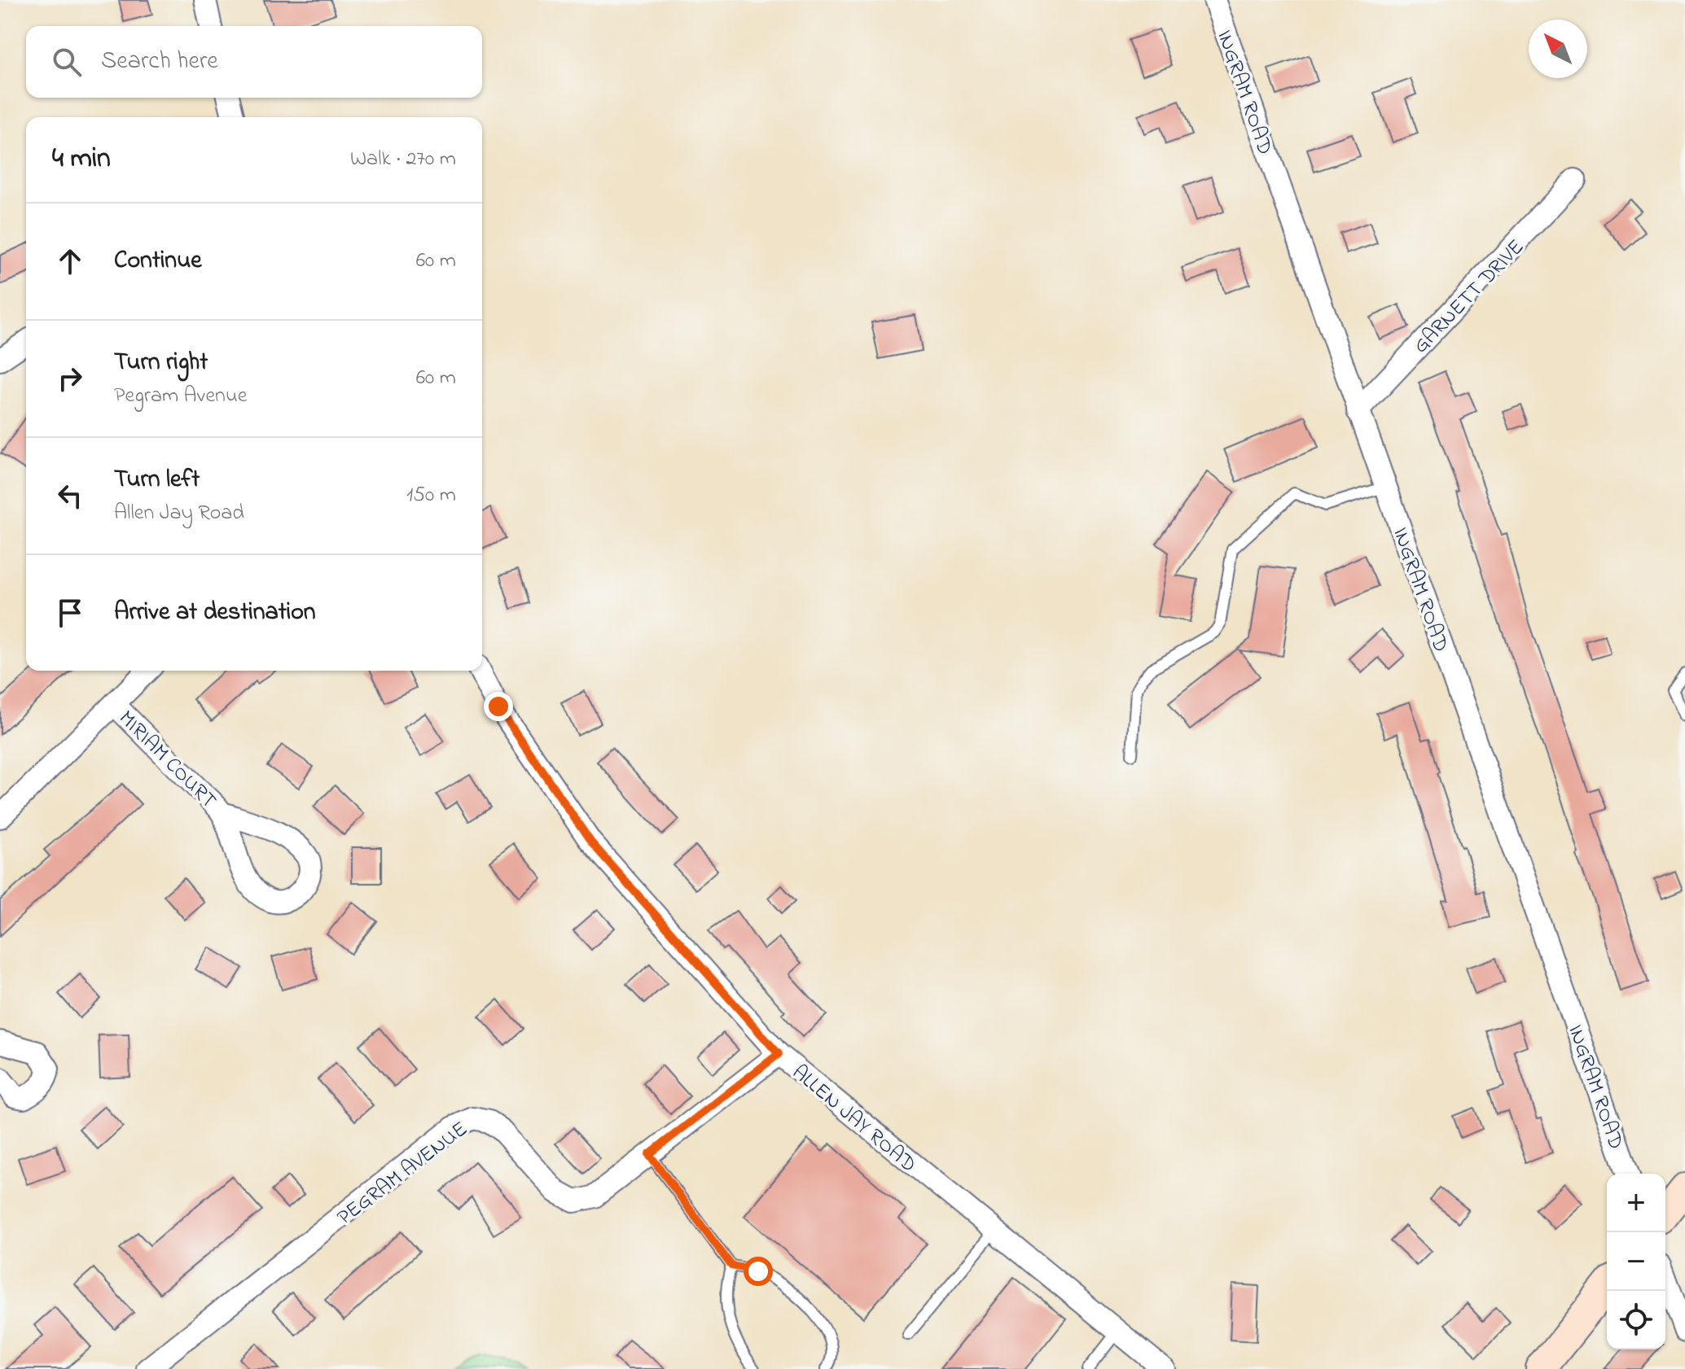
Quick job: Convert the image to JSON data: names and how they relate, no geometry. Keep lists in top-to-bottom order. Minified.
{"streets":{"street":["INGRAM ROAD","GARNETT DRIVE","MIRIAM COURT","ALLEN JAY ROAD","PEGRAM AVENUE"]},"crossings":[["INGRAM ROAD","GARNETT DRIVE"],["ALLEN JAY ROAD","PEGRAM AVENUE"]],"north":"top left","page":{"search":"Search here","heading":["4 min","Walk · 270 m"],"list":[["Continue","60 m"],["Turn right","Pegram Avenue","60 m"],["Turn left","Allen Jay Road","150 m"],"Arrive at destination"],"map_buttons":["+","−"]}}
